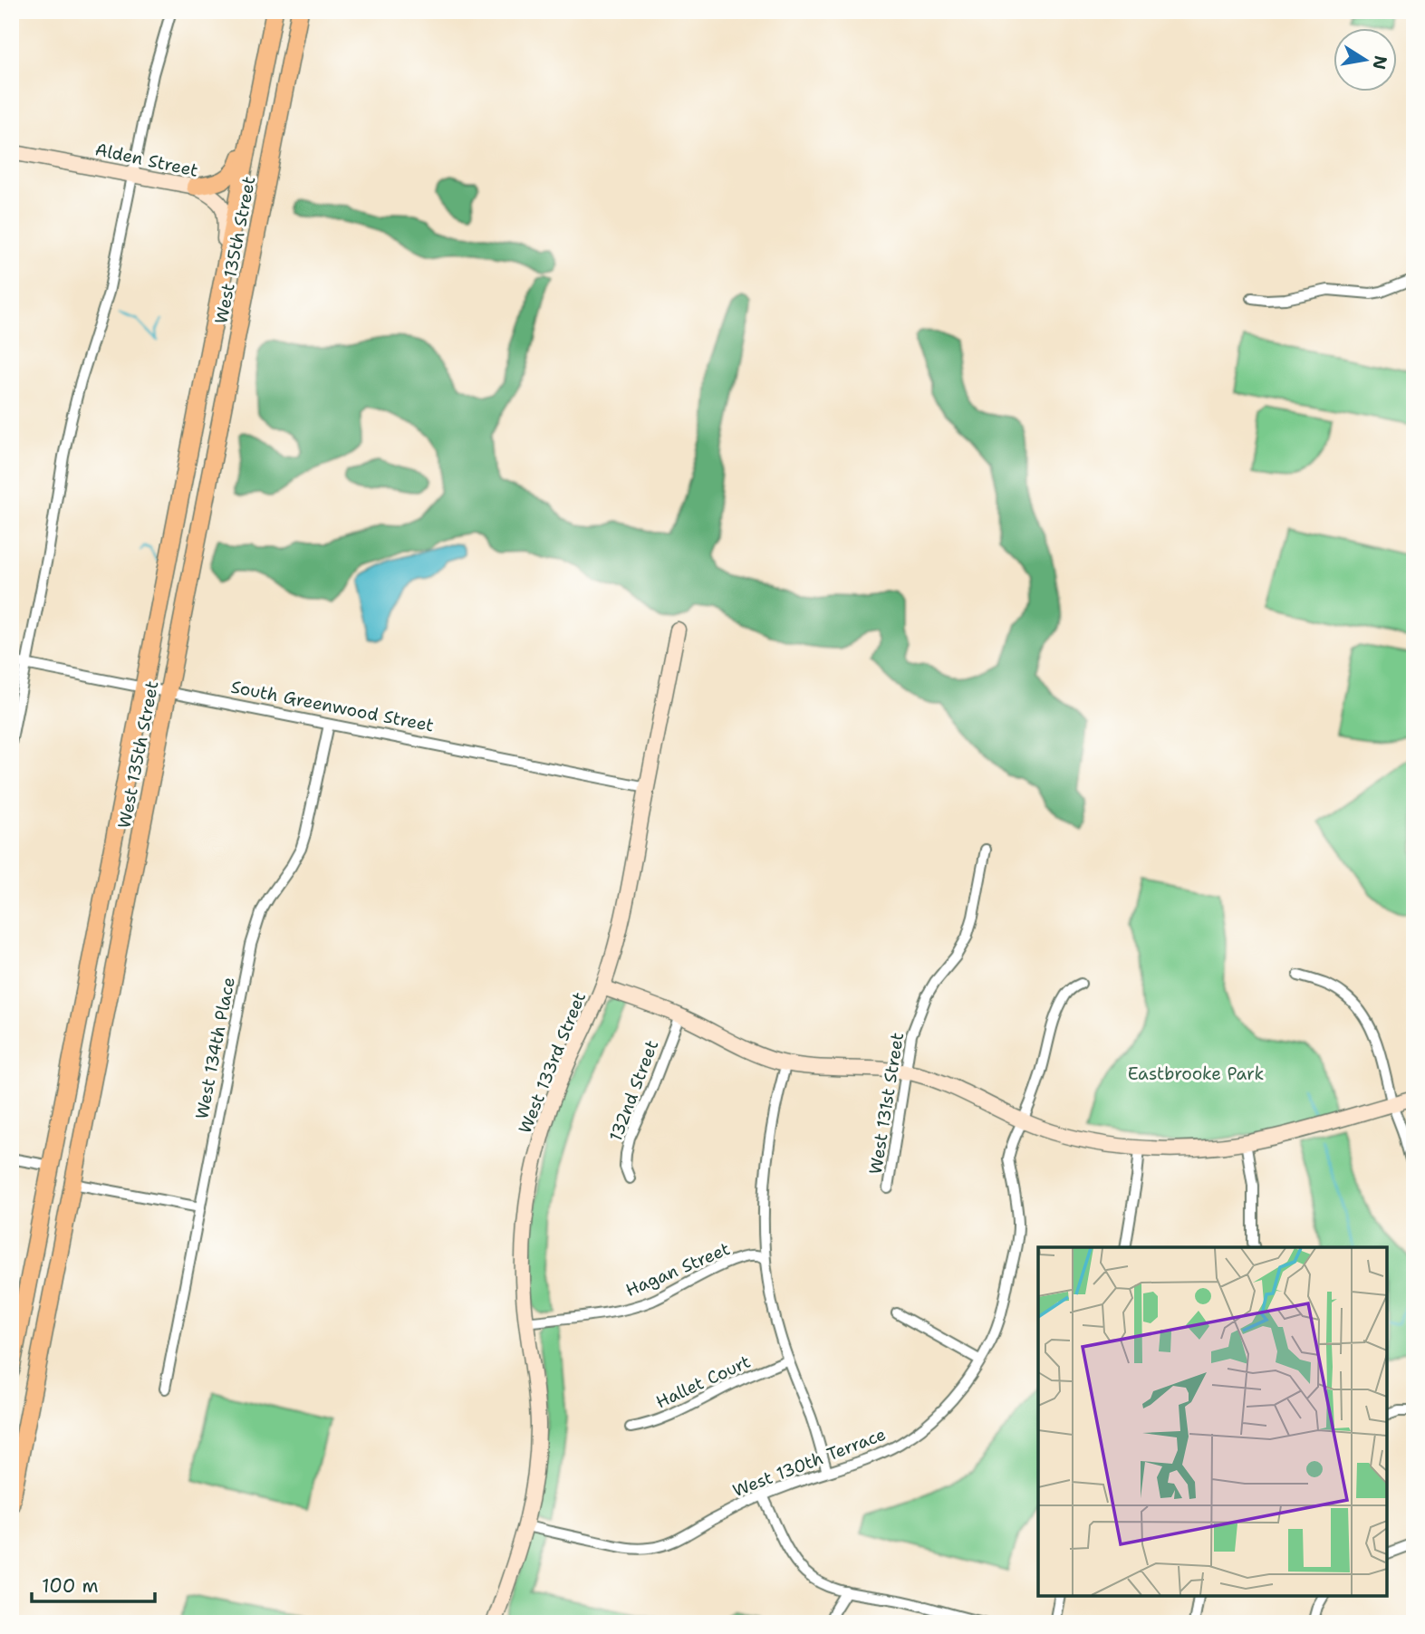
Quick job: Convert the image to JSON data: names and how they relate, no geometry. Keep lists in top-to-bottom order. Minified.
{"streets":{"main road":["West 135th Street"],"street":["Alden Street","South Greenwood Street","West 134th Place","West 133rd Street","132nd Street","West 131st Street","Hagan Street","Hallet Court","West 130th Terrace"]},"crossings":[["Alden Street","West 135th Street"],["West 135th Street","South Greenwood Street"],["South Greenwood Street","West 134th Place"],["South Greenwood Street","West 133rd Street"],["West 133rd Street","Hagan Street"],["West 133rd Street","West 130th Terrace"]],"parks":["Eastbrooke Park"],"scale_bar":"100 m","north":"right"}
